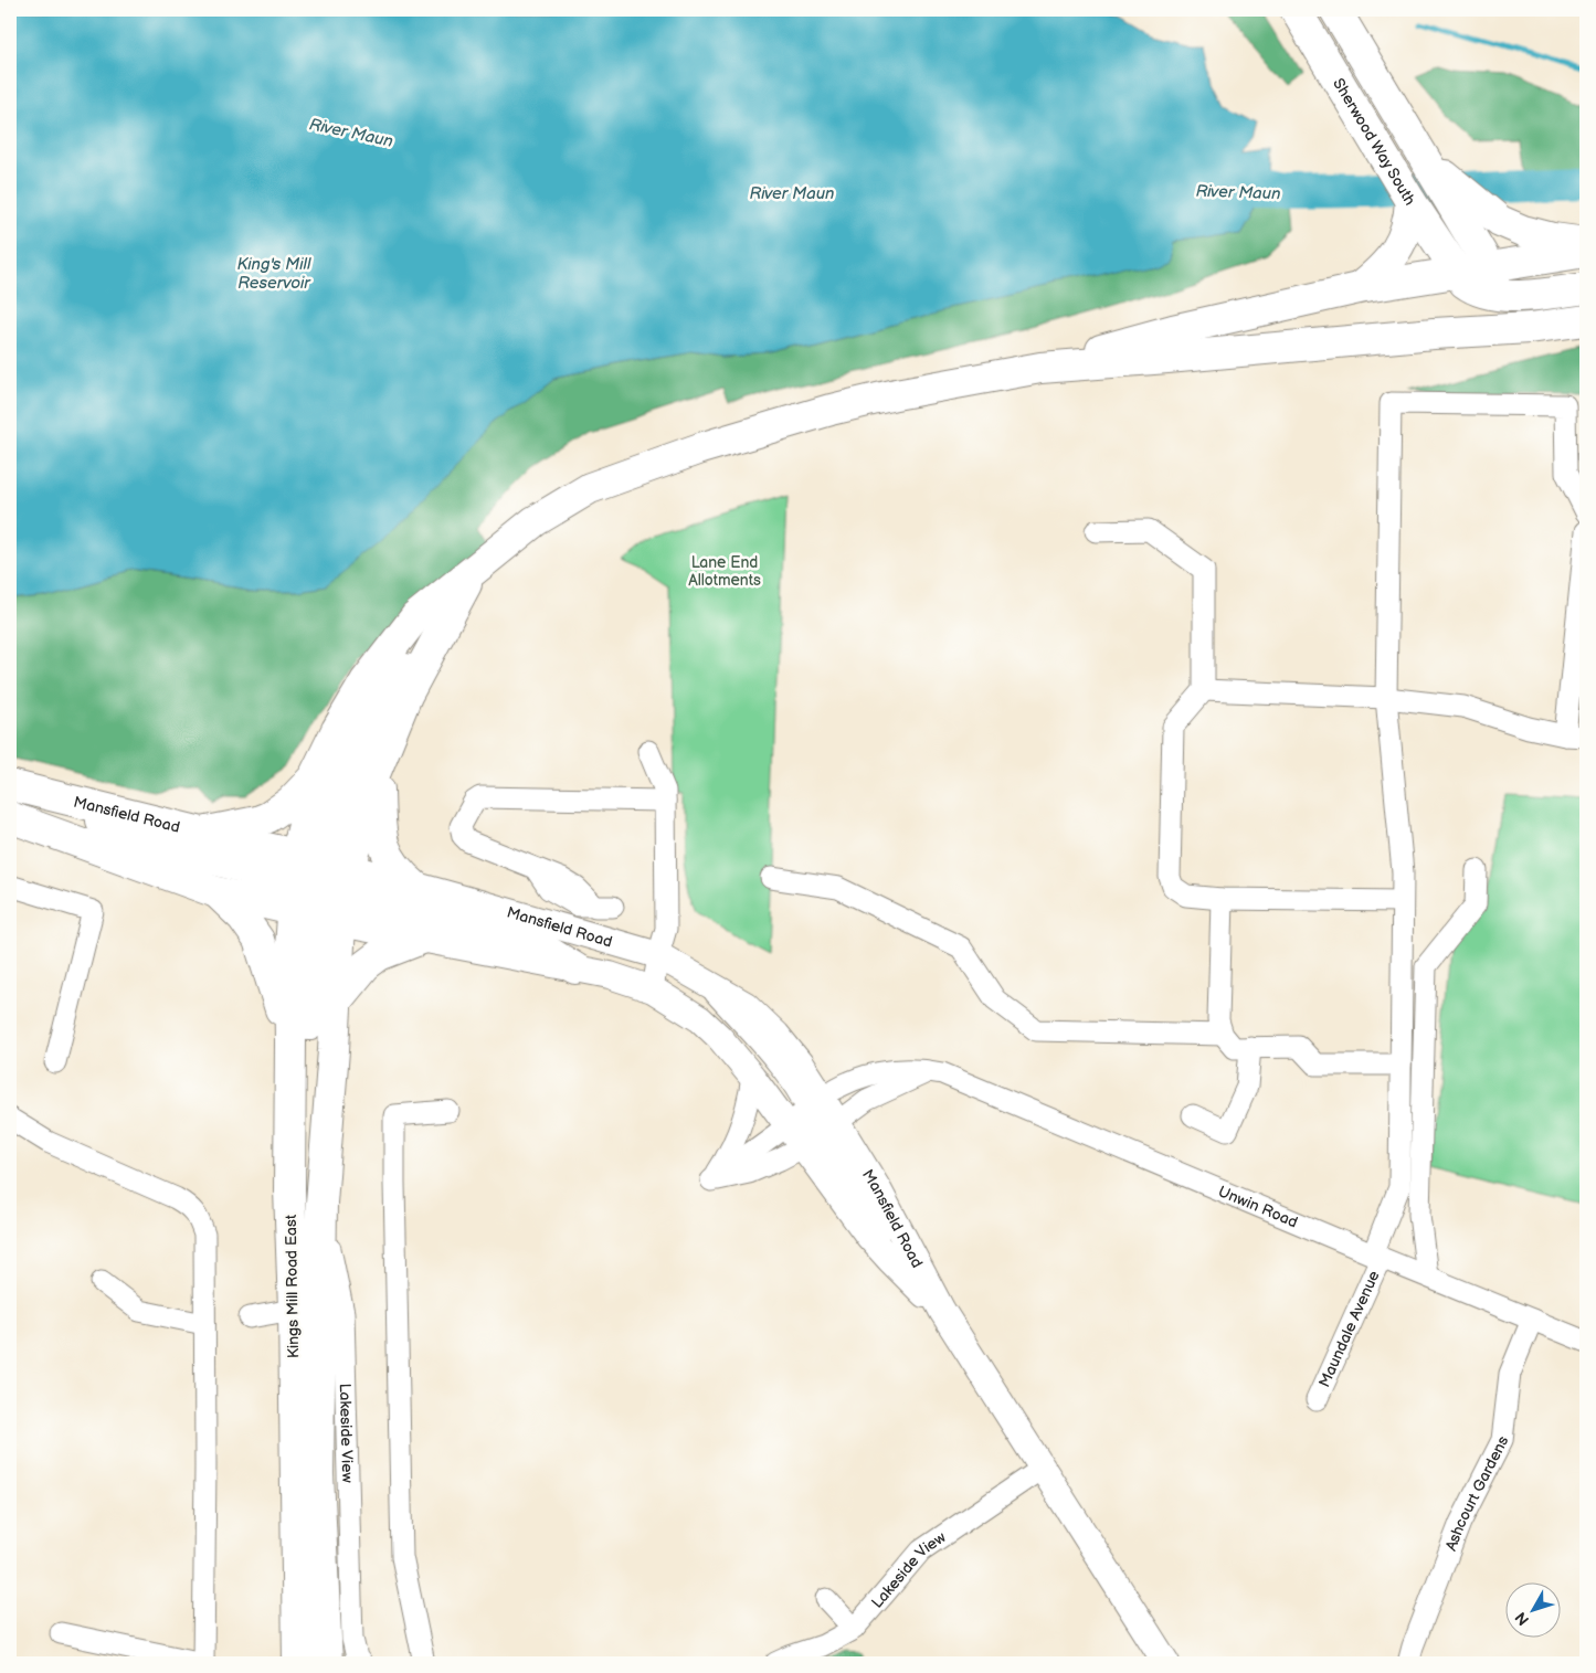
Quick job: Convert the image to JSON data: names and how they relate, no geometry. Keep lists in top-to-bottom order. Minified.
{"streets":{"highway":["Sherwood Way South","Mansfield Road","Kings Mill Road East"],"street":["Unwin Road","Maundale Avenue","Lakeside View","Ashcourt Gardens"]},"crossings":[["Mansfield Road","Unwin Road"],["Mansfield Road","Kings Mill Road East"],["Mansfield Road","Lakeside View"],["Unwin Road","Maundale Avenue"],["Unwin Road","Ashcourt Gardens"],["Kings Mill Road East","Lakeside View"]],"water":["River Maun","King's Mill Reservoir"],"parks":["Lane End Allotments"],"north":"bottom left"}
